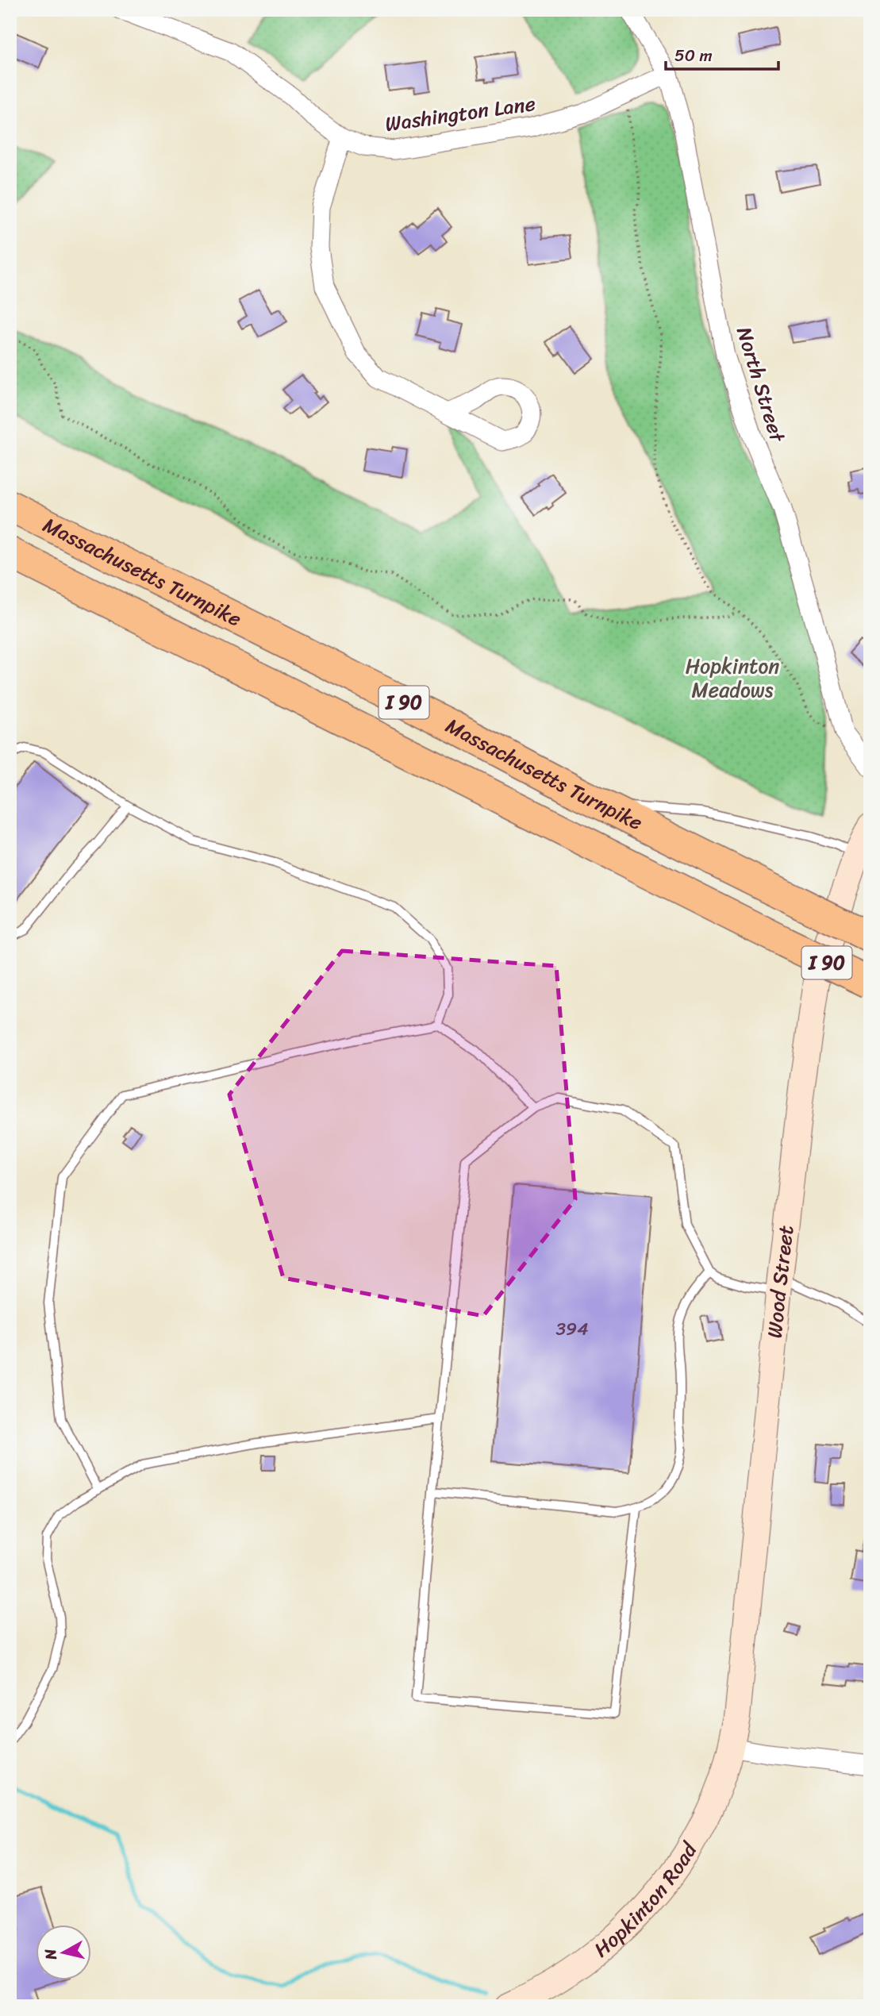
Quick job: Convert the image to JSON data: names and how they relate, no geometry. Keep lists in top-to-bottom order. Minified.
{"streets":{"highway":["Massachusetts Turnpike","I 90"],"main road":["Wood Street","Hopkinton Road"],"street":["Washington Lane","North Street"]},"crossings":[["Washington Lane","North Street"],["Wood Street","Hopkinton Road"]],"parks":["Hopkinton Meadows"],"house_numbers":["394"],"scale_bar":"50 m","north":"left"}
